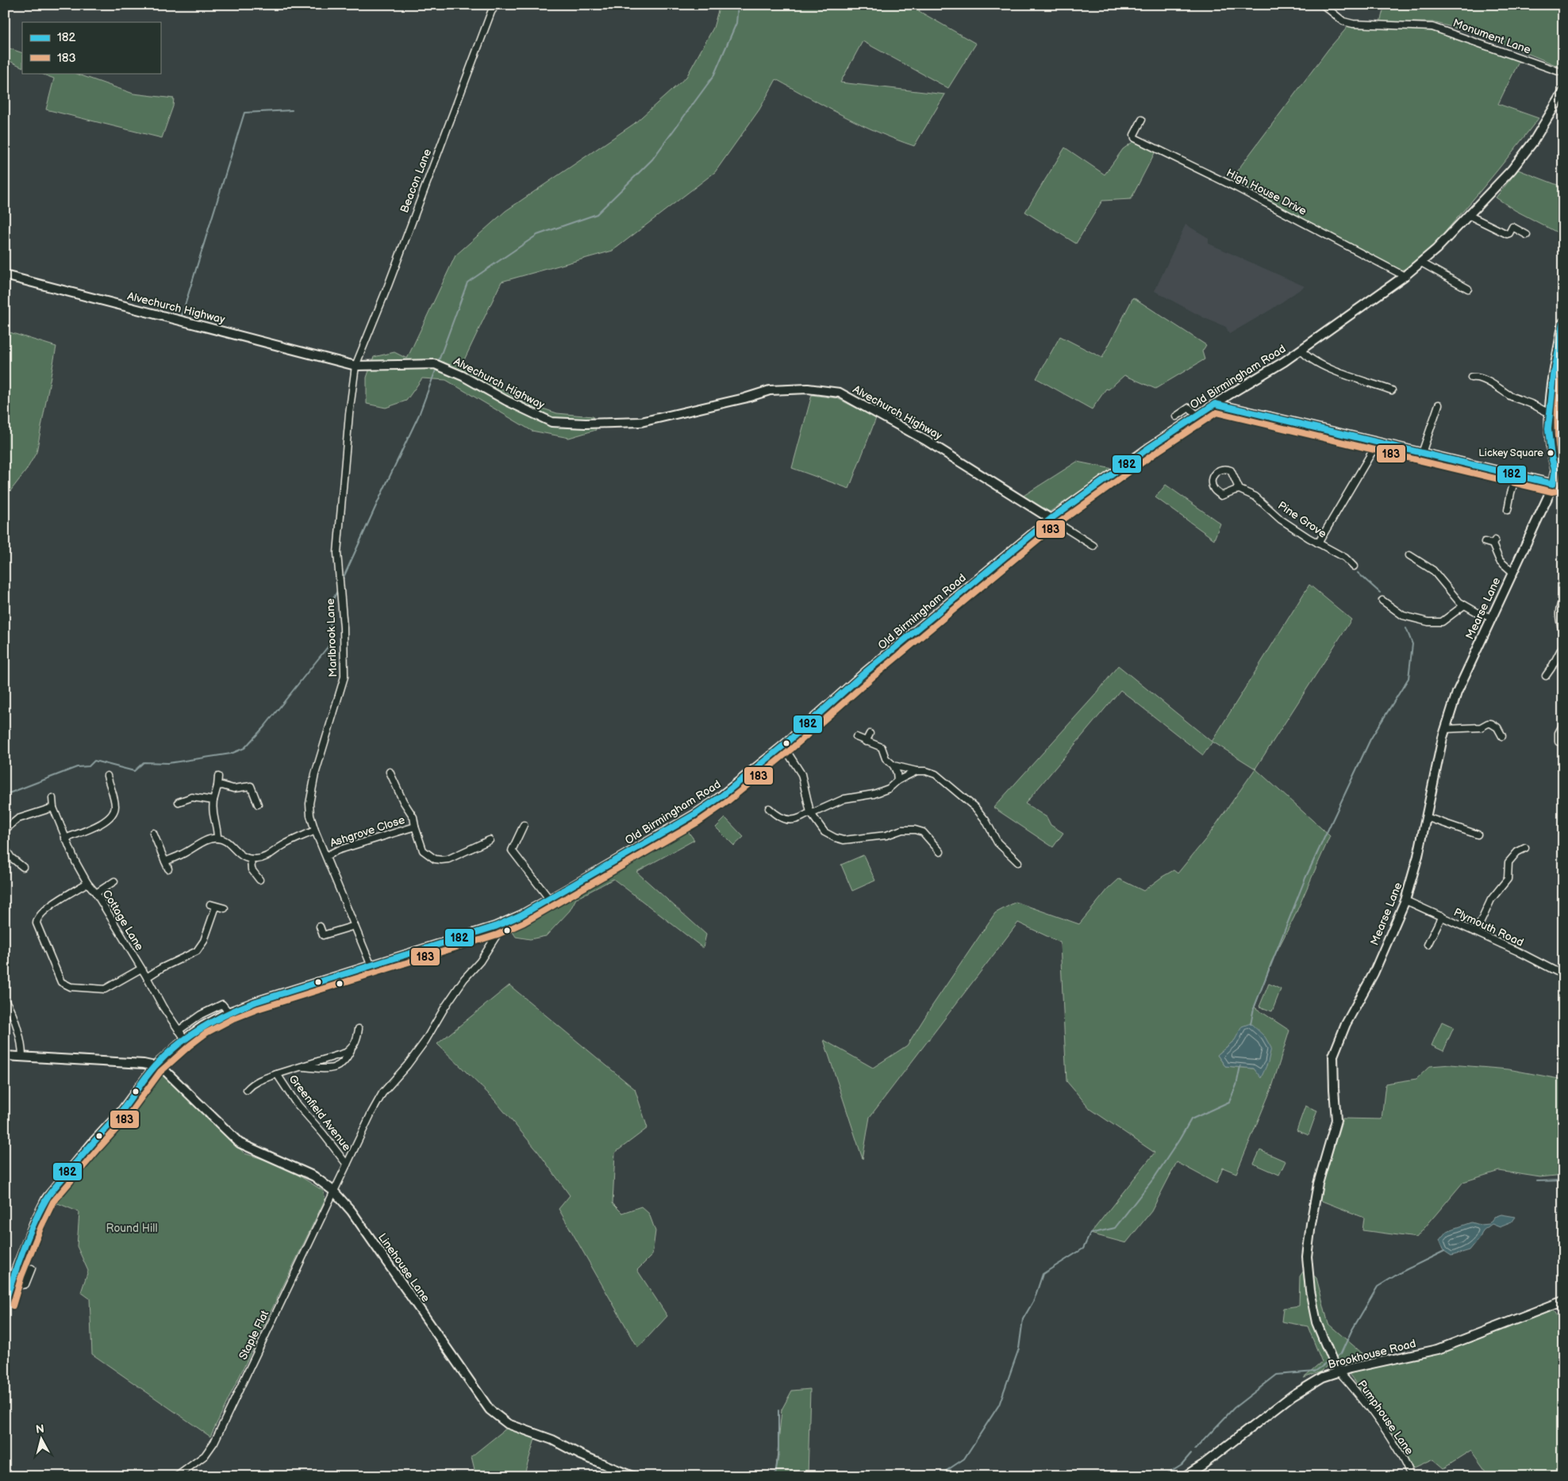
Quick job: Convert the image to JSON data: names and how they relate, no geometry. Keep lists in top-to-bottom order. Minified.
{"streets":{"street":["Monument Lane","Beacon Lane","High House Drive","Alvechurch Highway","Old Birmingham Road","Pine Grove","Mearse Lane","Marlbrook Lane","Ashgrove Close","Cottage Lane","Plymouth Road","Greenfield Avenue","Linehouse Lane","Staple Flat","Brookhouse Road","Pumphouse Lane"]},"crossings":[["Beacon Lane","Alvechurch Highway"],["Beacon Lane","Marlbrook Lane"],["High House Drive","Old Birmingham Road"],["Alvechurch Highway","Old Birmingham Road"],["Alvechurch Highway","Marlbrook Lane"],["Old Birmingham Road","Marlbrook Lane"],["Old Birmingham Road","Cottage Lane"],["Old Birmingham Road","Linehouse Lane"],["Old Birmingham Road","Staple Flat"],["Mearse Lane","Plymouth Road"],["Mearse Lane","Brookhouse Road"],["Mearse Lane","Pumphouse Lane"],["Marlbrook Lane","Ashgrove Close"],["Greenfield Avenue","Staple Flat"],["Linehouse Lane","Staple Flat"],["Brookhouse Road","Pumphouse Lane"]],"parks":["Round Hill"],"places":["Lickey Square"],"lines":["transit line 182","transit line 183"],"legend":["182","183"],"north":"top"}
